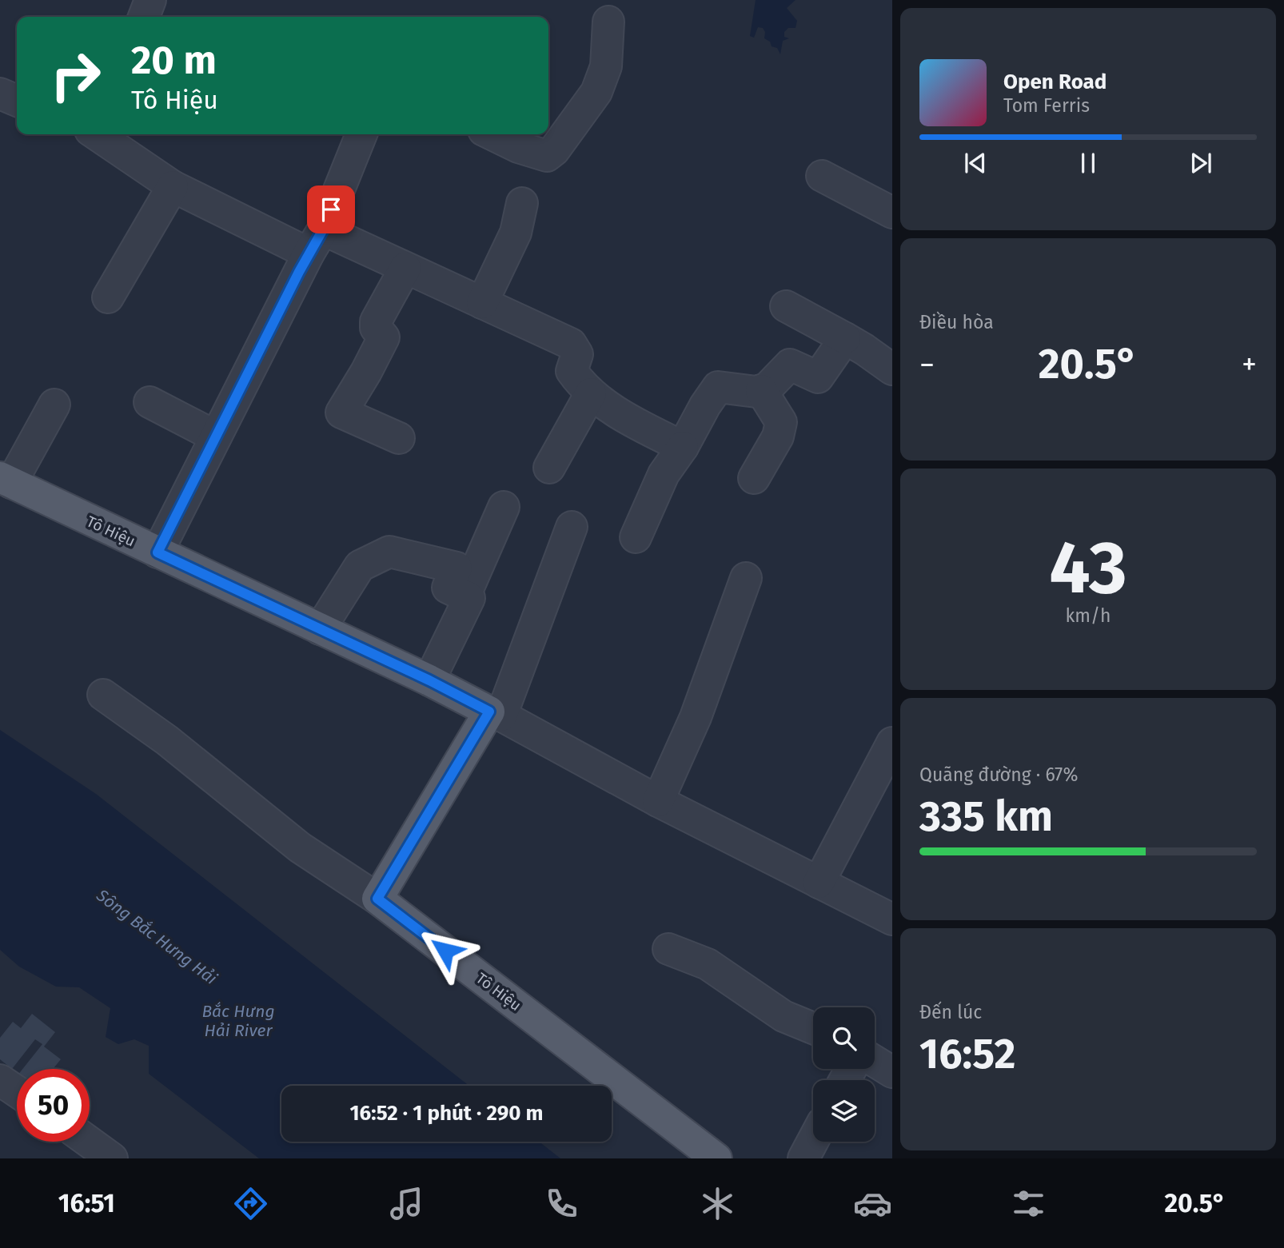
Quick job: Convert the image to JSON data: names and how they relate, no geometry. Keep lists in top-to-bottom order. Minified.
{"streets":{"main road":["Tô Hiệu"]},"water":["Sông Bắc Hưng Hải","Bắc Hưng Hải River"],"page":{"turn":["20 m","Tô Hiệu"],"song":["Open Road","Tom Ferris"],"tile":["Điều hòa",["43","km/h"],["Quãng đường · 67%","335 km"],["Đến lúc","16:52"]],"heat":["−","20.5°","+"],"limit":"50","trip":"16:52 · 1 phút · 290 m","tabs":["16:51","20.5°"]}}
